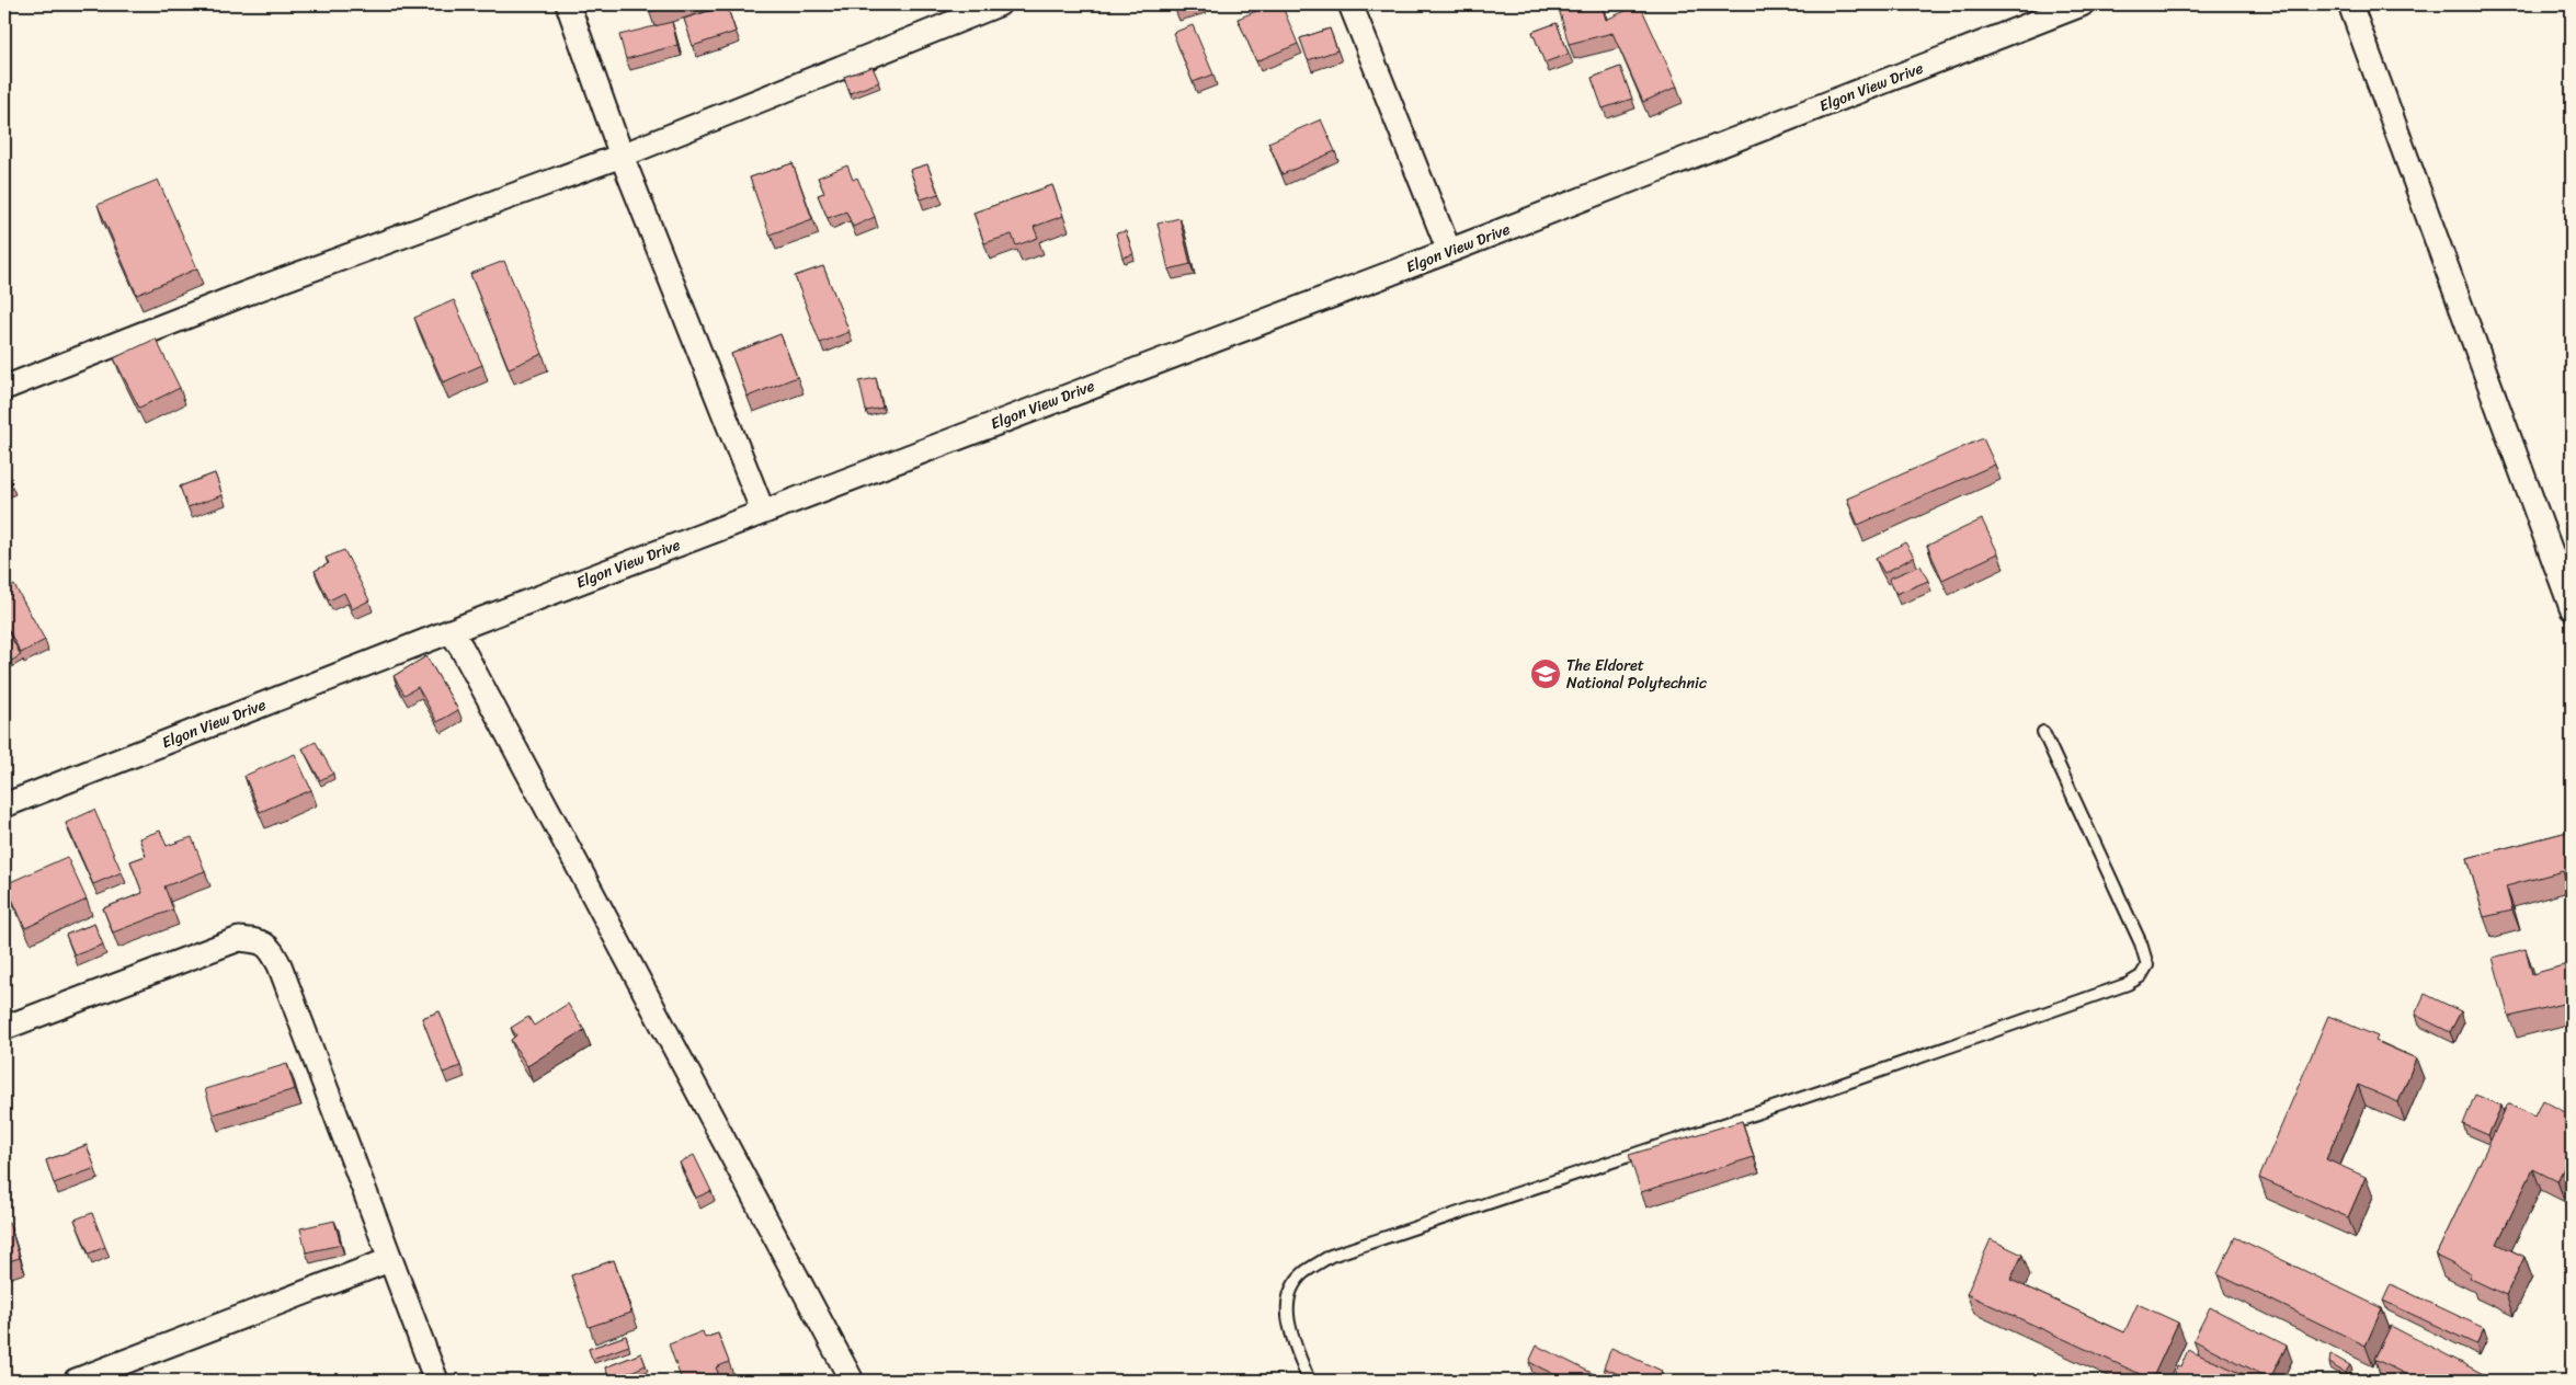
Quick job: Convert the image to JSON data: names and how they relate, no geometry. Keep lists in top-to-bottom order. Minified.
{"streets":{"street":["Elgon View Drive"]},"places":{"school or university":["The Eldoret National Polytechnic"]}}
